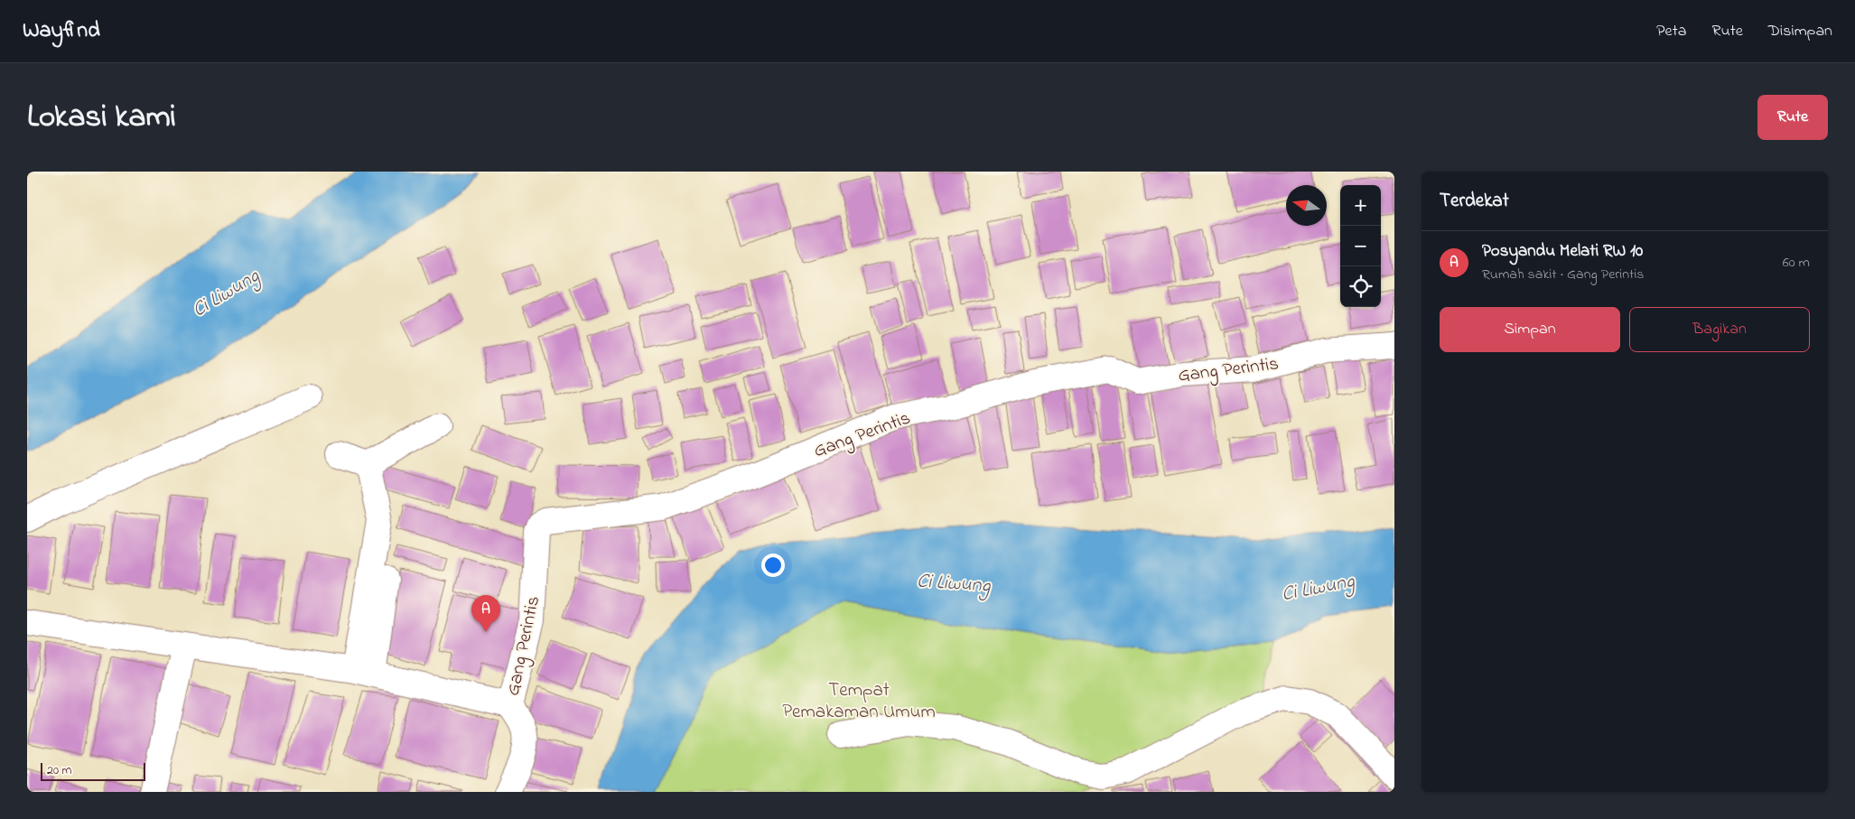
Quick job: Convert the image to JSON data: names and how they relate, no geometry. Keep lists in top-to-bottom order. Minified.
{"streets":{"street":["Gang Perintis"]},"water":["Ci Liwung"],"parks":["Tempat Pemakaman Umum"],"scale_bar":"20 m","north":"left","page":{"header":"Wayfind","nav":["Peta","Rute","Disimpan"],"title":"Lokasi kami","buttons":["Rute",["Simpan","Bagikan"]],"heading":"Terdekat","map_buttons":["+","−"],"list":[{"mark":"A","name":"Posyandu Melati RW 10","note":"Rumah sakit · Gang Perintis","value":"60 m"}],"pins":"A","scale":"20 m"}}
